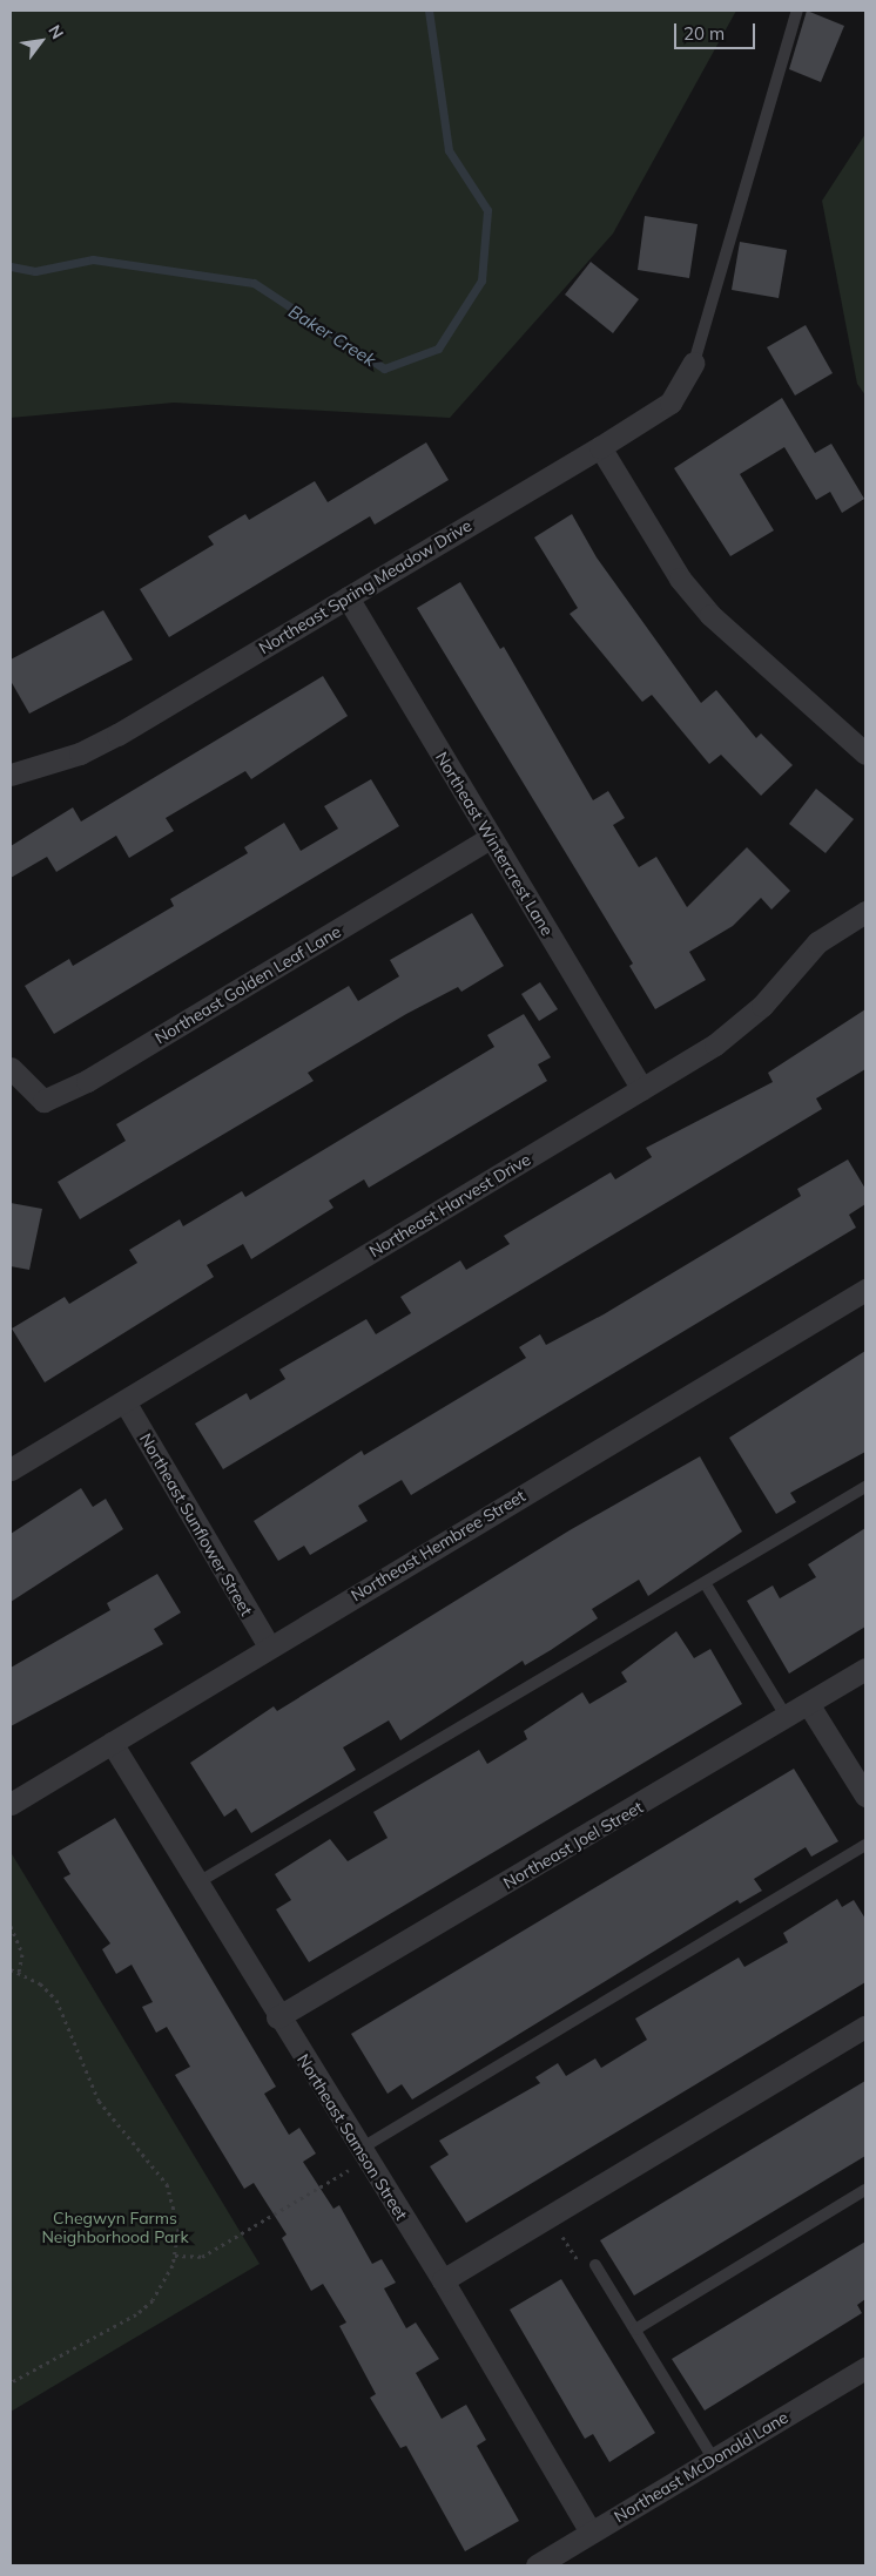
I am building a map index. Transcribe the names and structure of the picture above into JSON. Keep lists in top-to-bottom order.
{
  "streets": {
    "street": [
      "Northeast Spring Meadow Drive",
      "Northeast Wintercrest Lane",
      "Northeast Golden Leaf Lane",
      "Northeast Harvest Drive",
      "Northeast Sunflower Street",
      "Northeast Hembree Street",
      "Northeast Joel Street",
      "Northeast Samson Street",
      "Northeast McDonald Lane"
    ]
  },
  "crossings": [
    ["Northeast Spring Meadow Drive", "Northeast Wintercrest Lane"],
    ["Northeast Wintercrest Lane", "Northeast Golden Leaf Lane"],
    ["Northeast Wintercrest Lane", "Northeast Harvest Drive"],
    ["Northeast Harvest Drive", "Northeast Sunflower Street"],
    ["Northeast Sunflower Street", "Northeast Hembree Street"],
    ["Northeast Hembree Street", "Northeast Samson Street"],
    ["Northeast Joel Street", "Northeast Samson Street"],
    ["Northeast Samson Street", "Northeast McDonald Lane"]
  ],
  "water": ["Baker Creek"],
  "parks": ["Chegwyn Farms Neighborhood Park"],
  "scale_bar": "20 m",
  "north": "top right"
}
